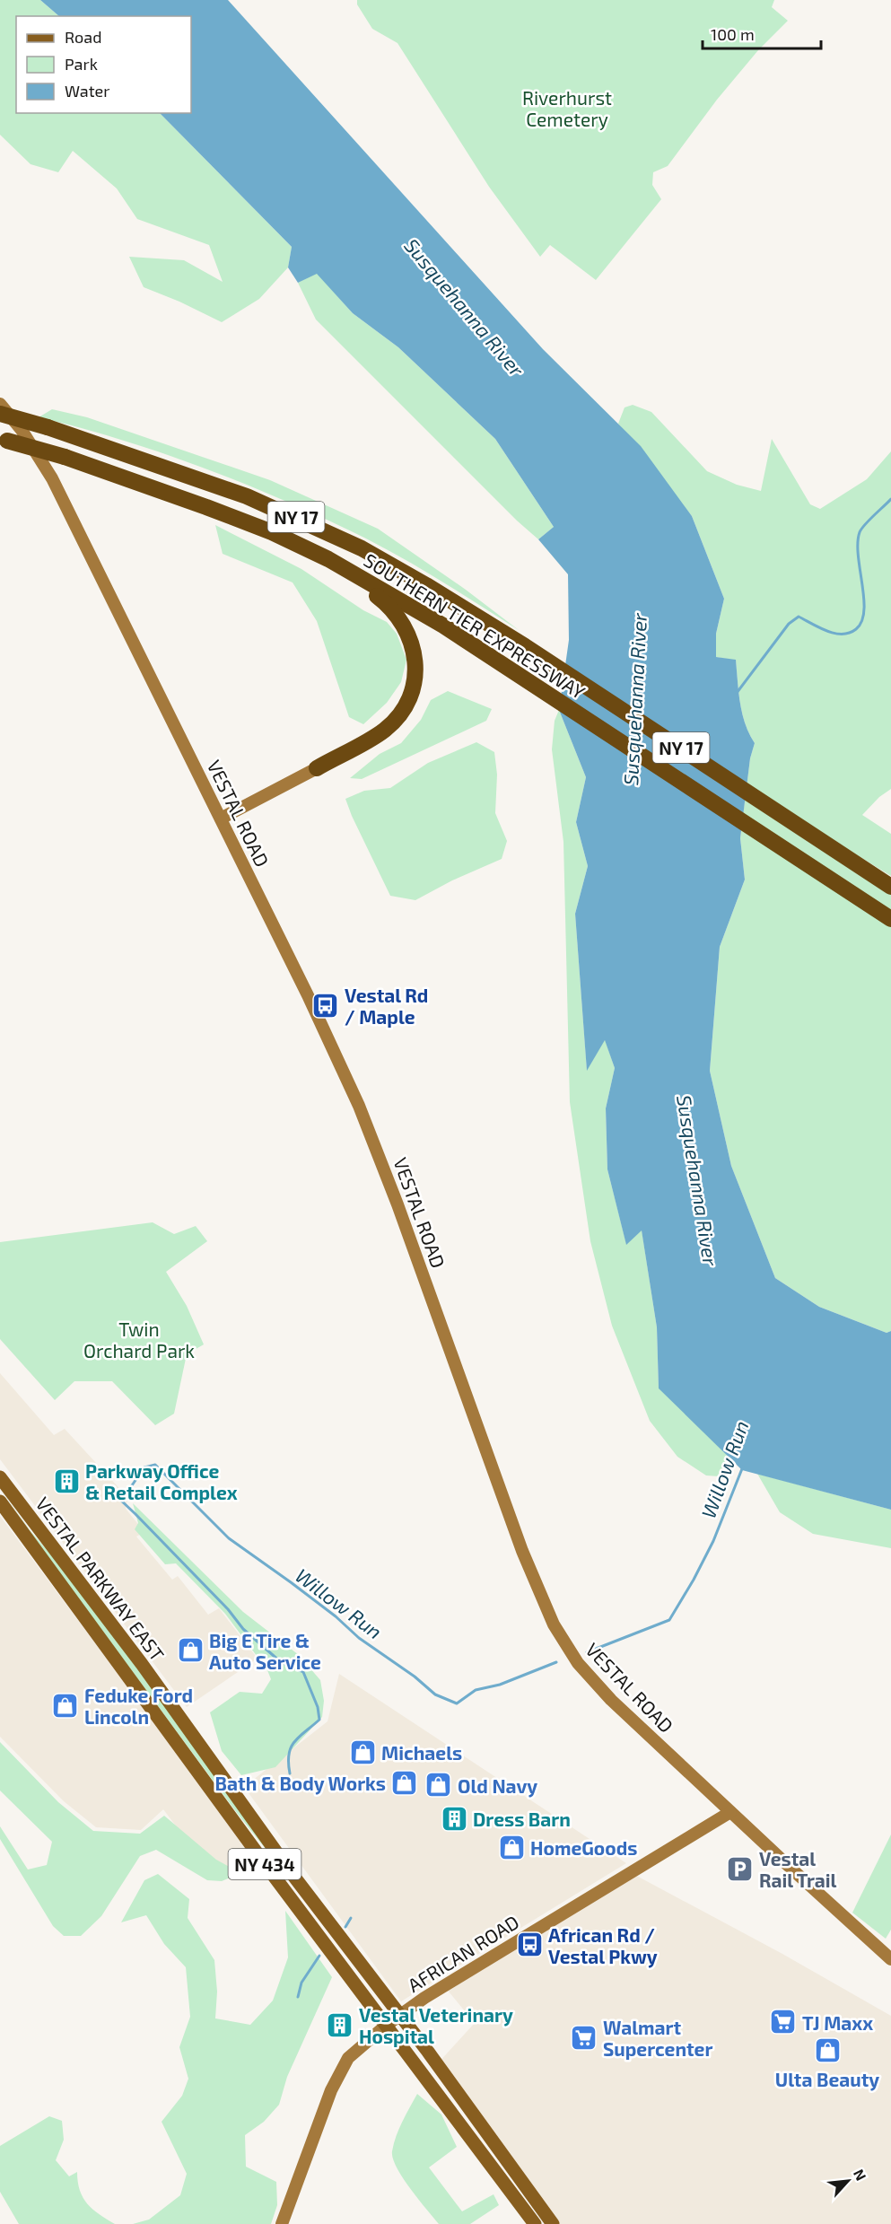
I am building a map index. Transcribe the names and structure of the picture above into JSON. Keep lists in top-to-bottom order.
{
  "streets": {
    "highway": ["NY 17", "SOUTHERN TIER EXPRESSWAY"],
    "main road": ["VESTAL PARKWAY EAST", "NY 434"],
    "street": ["VESTAL ROAD", "AFRICAN ROAD"]
  },
  "crossings": [
    ["VESTAL ROAD", "AFRICAN ROAD"],
    ["VESTAL PARKWAY EAST", "AFRICAN ROAD"]
  ],
  "water": ["Susquehanna River", "Willow Run"],
  "parks": ["Riverhurst Cemetery", "Twin Orchard Park"],
  "places": {
    "bus stop": ["Vestal Rd / Maple", "African Rd / Vestal Pkwy"],
    "building": ["Parkway Office & Retail Complex", "Dress Barn", "Vestal Veterinary Hospital"],
    "shop": [
      "Big E Tire & Auto Service",
      "Feduke Ford Lincoln",
      "Michaels",
      "Bath & Body Works",
      "Old Navy",
      "HomeGoods",
      "Ulta Beauty"
    ],
    "parking": ["Vestal Rail Trail"],
    "supermarket": ["TJ Maxx", "Walmart Supercenter"]
  },
  "legend": ["Road", "Park", "Water"],
  "scale_bar": "100 m",
  "north": "top right"
}
